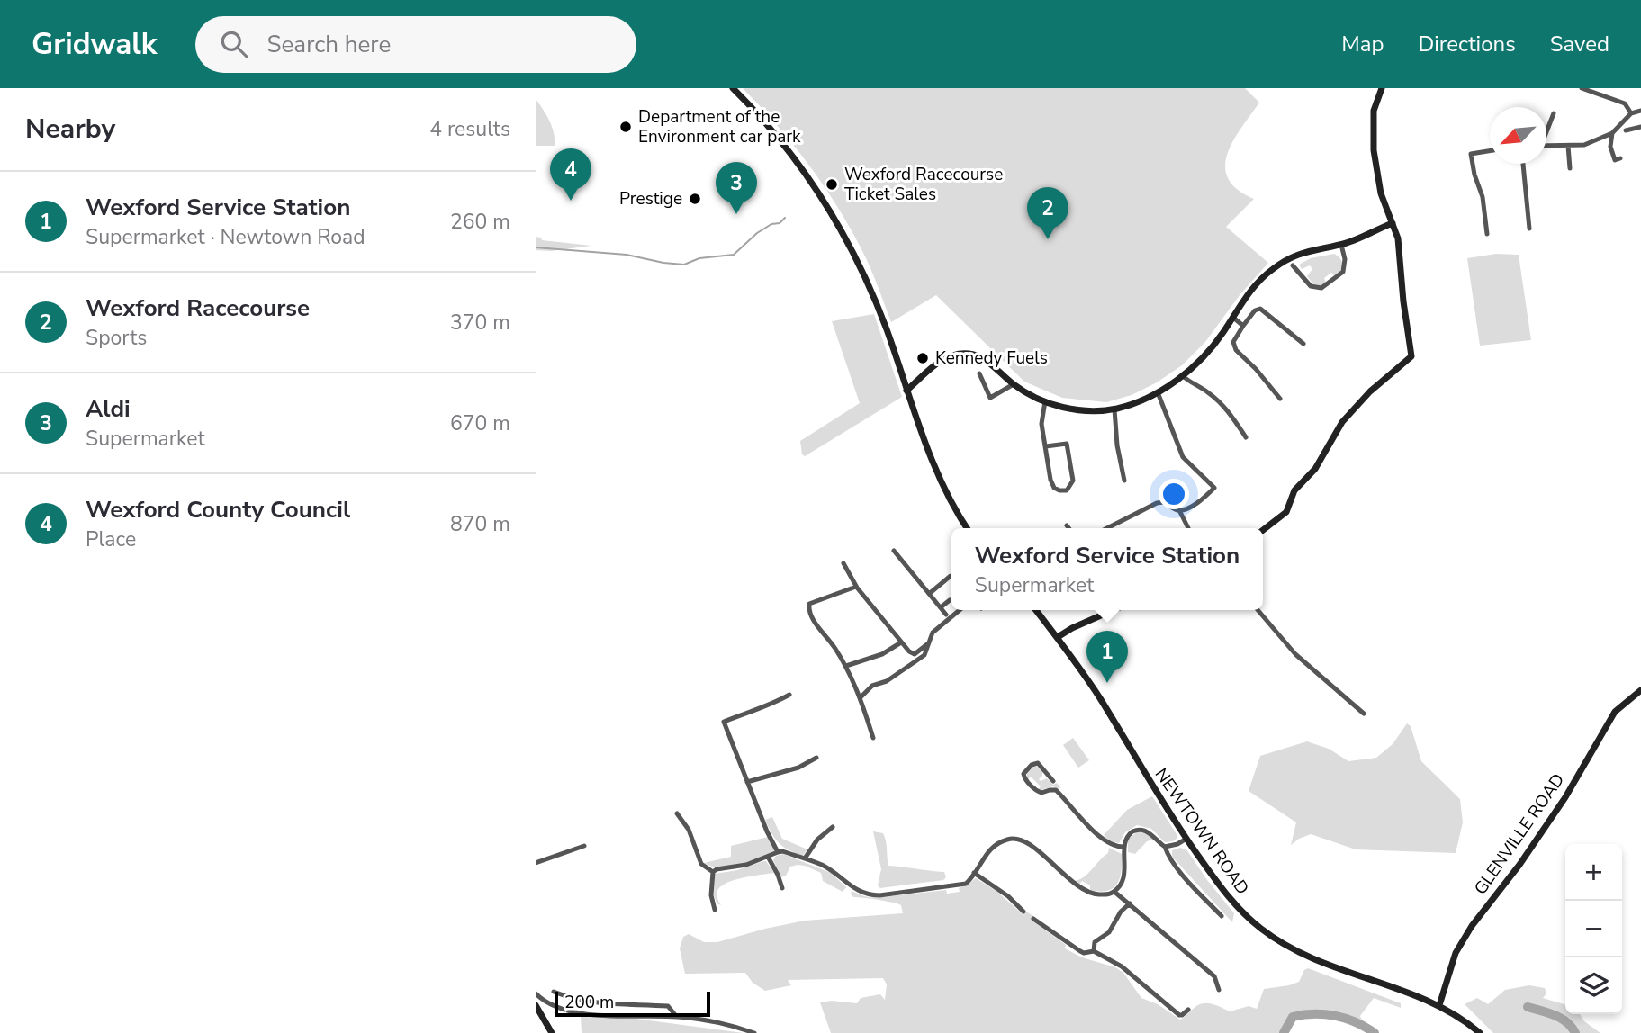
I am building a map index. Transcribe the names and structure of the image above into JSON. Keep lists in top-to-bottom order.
{
  "streets": {
    "street": ["NEWTOWN ROAD", "GLENVILLE ROAD"]
  },
  "crossings": [
    ["NEWTOWN ROAD", "GLENVILLE ROAD"]
  ],
  "places": [
    "Department of the Environment car park",
    "Wexford Racecourse Ticket Sales",
    "Prestige",
    "Kennedy Fuels"
  ],
  "scale_bar": "200 m",
  "north": "bottom left",
  "page": {
    "header": "Gridwalk",
    "search": "Search here",
    "nav": ["Map", "Directions", "Saved"],
    "heading": ["Nearby", "4 results"],
    "pins": [
      "4",
      "3",
      "2",
      "1"
    ],
    "list": [
      {
        "mark": "1",
        "name": "Wexford Service Station",
        "note": "Supermarket · Newtown Road",
        "value": "260 m"
      },
      {
        "mark": "2",
        "name": "Wexford Racecourse",
        "note": "Sports",
        "value": "370 m"
      },
      {
        "mark": "3",
        "name": "Aldi",
        "note": "Supermarket",
        "value": "670 m"
      },
      {
        "mark": "4",
        "name": "Wexford County Council",
        "note": "Place",
        "value": "870 m"
      }
    ],
    "popup": ["Wexford Service Station", "Supermarket"],
    "map_buttons": ["+", "−"],
    "scale": "200 m"
  }
}
